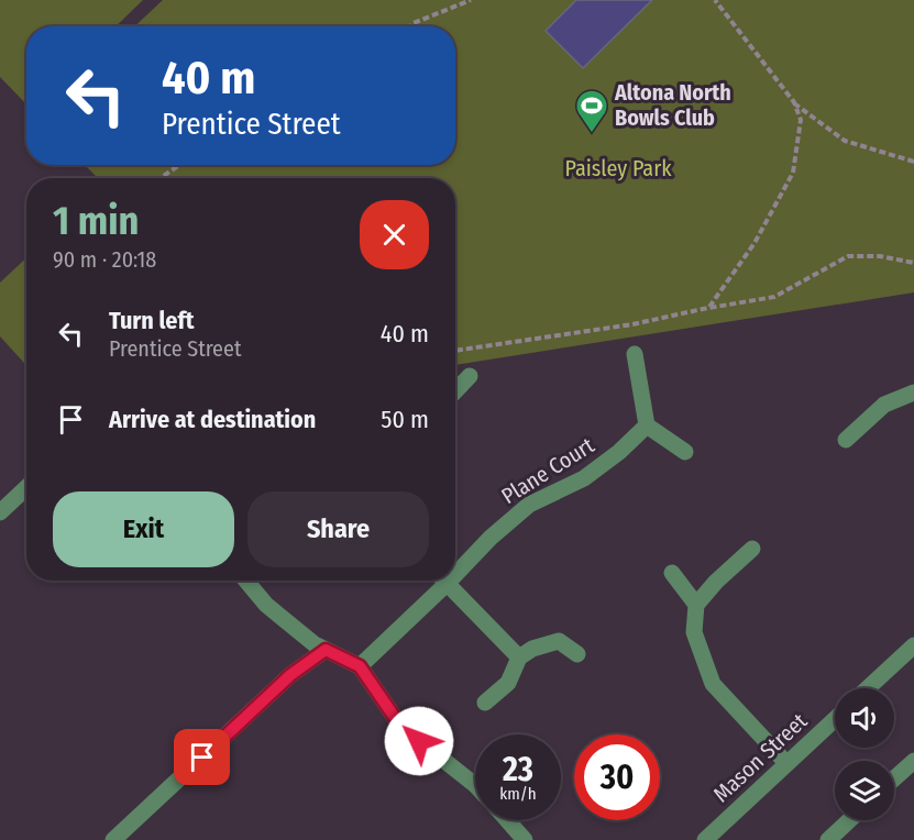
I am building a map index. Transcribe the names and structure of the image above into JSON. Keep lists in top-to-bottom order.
{
  "streets": {
    "street": ["Plane Court", "Mason Street"]
  },
  "parks": ["Paisley Park"],
  "places": {
    "sports": ["Altona North Bowls Club"]
  },
  "page": {
    "turn": ["40 m", "Prentice Street"],
    "heading": ["1 min", "90 m · 20:18"],
    "list": [
      {
        "name": "Turn left",
        "note": "Prentice Street",
        "value": "40 m"
      },
      {
        "name": "Arrive at destination",
        "value": "50 m"
      }
    ],
    "buttons": ["Exit", "Share"],
    "speed": "23 km/h",
    "limit": "30"
  }
}
